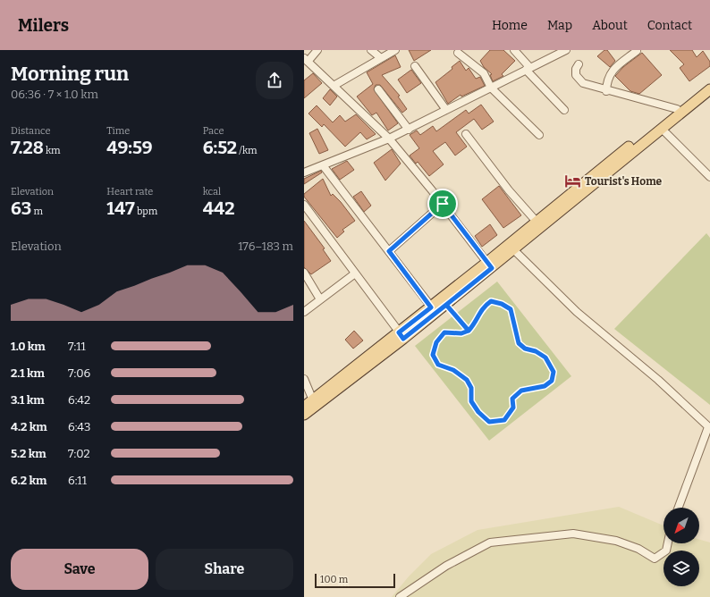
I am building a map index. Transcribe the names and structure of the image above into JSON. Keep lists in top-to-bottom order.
{
  "places": {
    "hotel": ["Tourist's Home"]
  },
  "scale_bar": "100 m",
  "north": "bottom left",
  "page": {
    "header": "Milers",
    "nav": [
      "Home",
      "Map",
      "About",
      "Contact"
    ],
    "heading": ["Morning run", "06:36 · 7 × 1.0 km"],
    "stats": [
      ["Distance", "7.28 km"],
      ["Time", "49:59"],
      ["Pace", "6:52 /km"],
      ["Elevation", "63 m"],
      ["Heart rate", "147 bpm"],
      ["kcal", "442"]
    ],
    "chart": ["Elevation", "176–183 m"],
    "list": [
      {
        "name": "1.0 km",
        "note": "7:11"
      },
      {
        "name": "2.1 km",
        "note": "7:06"
      },
      {
        "name": "3.1 km",
        "note": "6:42"
      },
      {
        "name": "4.2 km",
        "note": "6:43"
      },
      {
        "name": "5.2 km",
        "note": "7:02"
      },
      {
        "name": "6.2 km",
        "note": "6:11"
      }
    ],
    "buttons": ["Save", "Share"],
    "scale": "100 m"
  }
}
